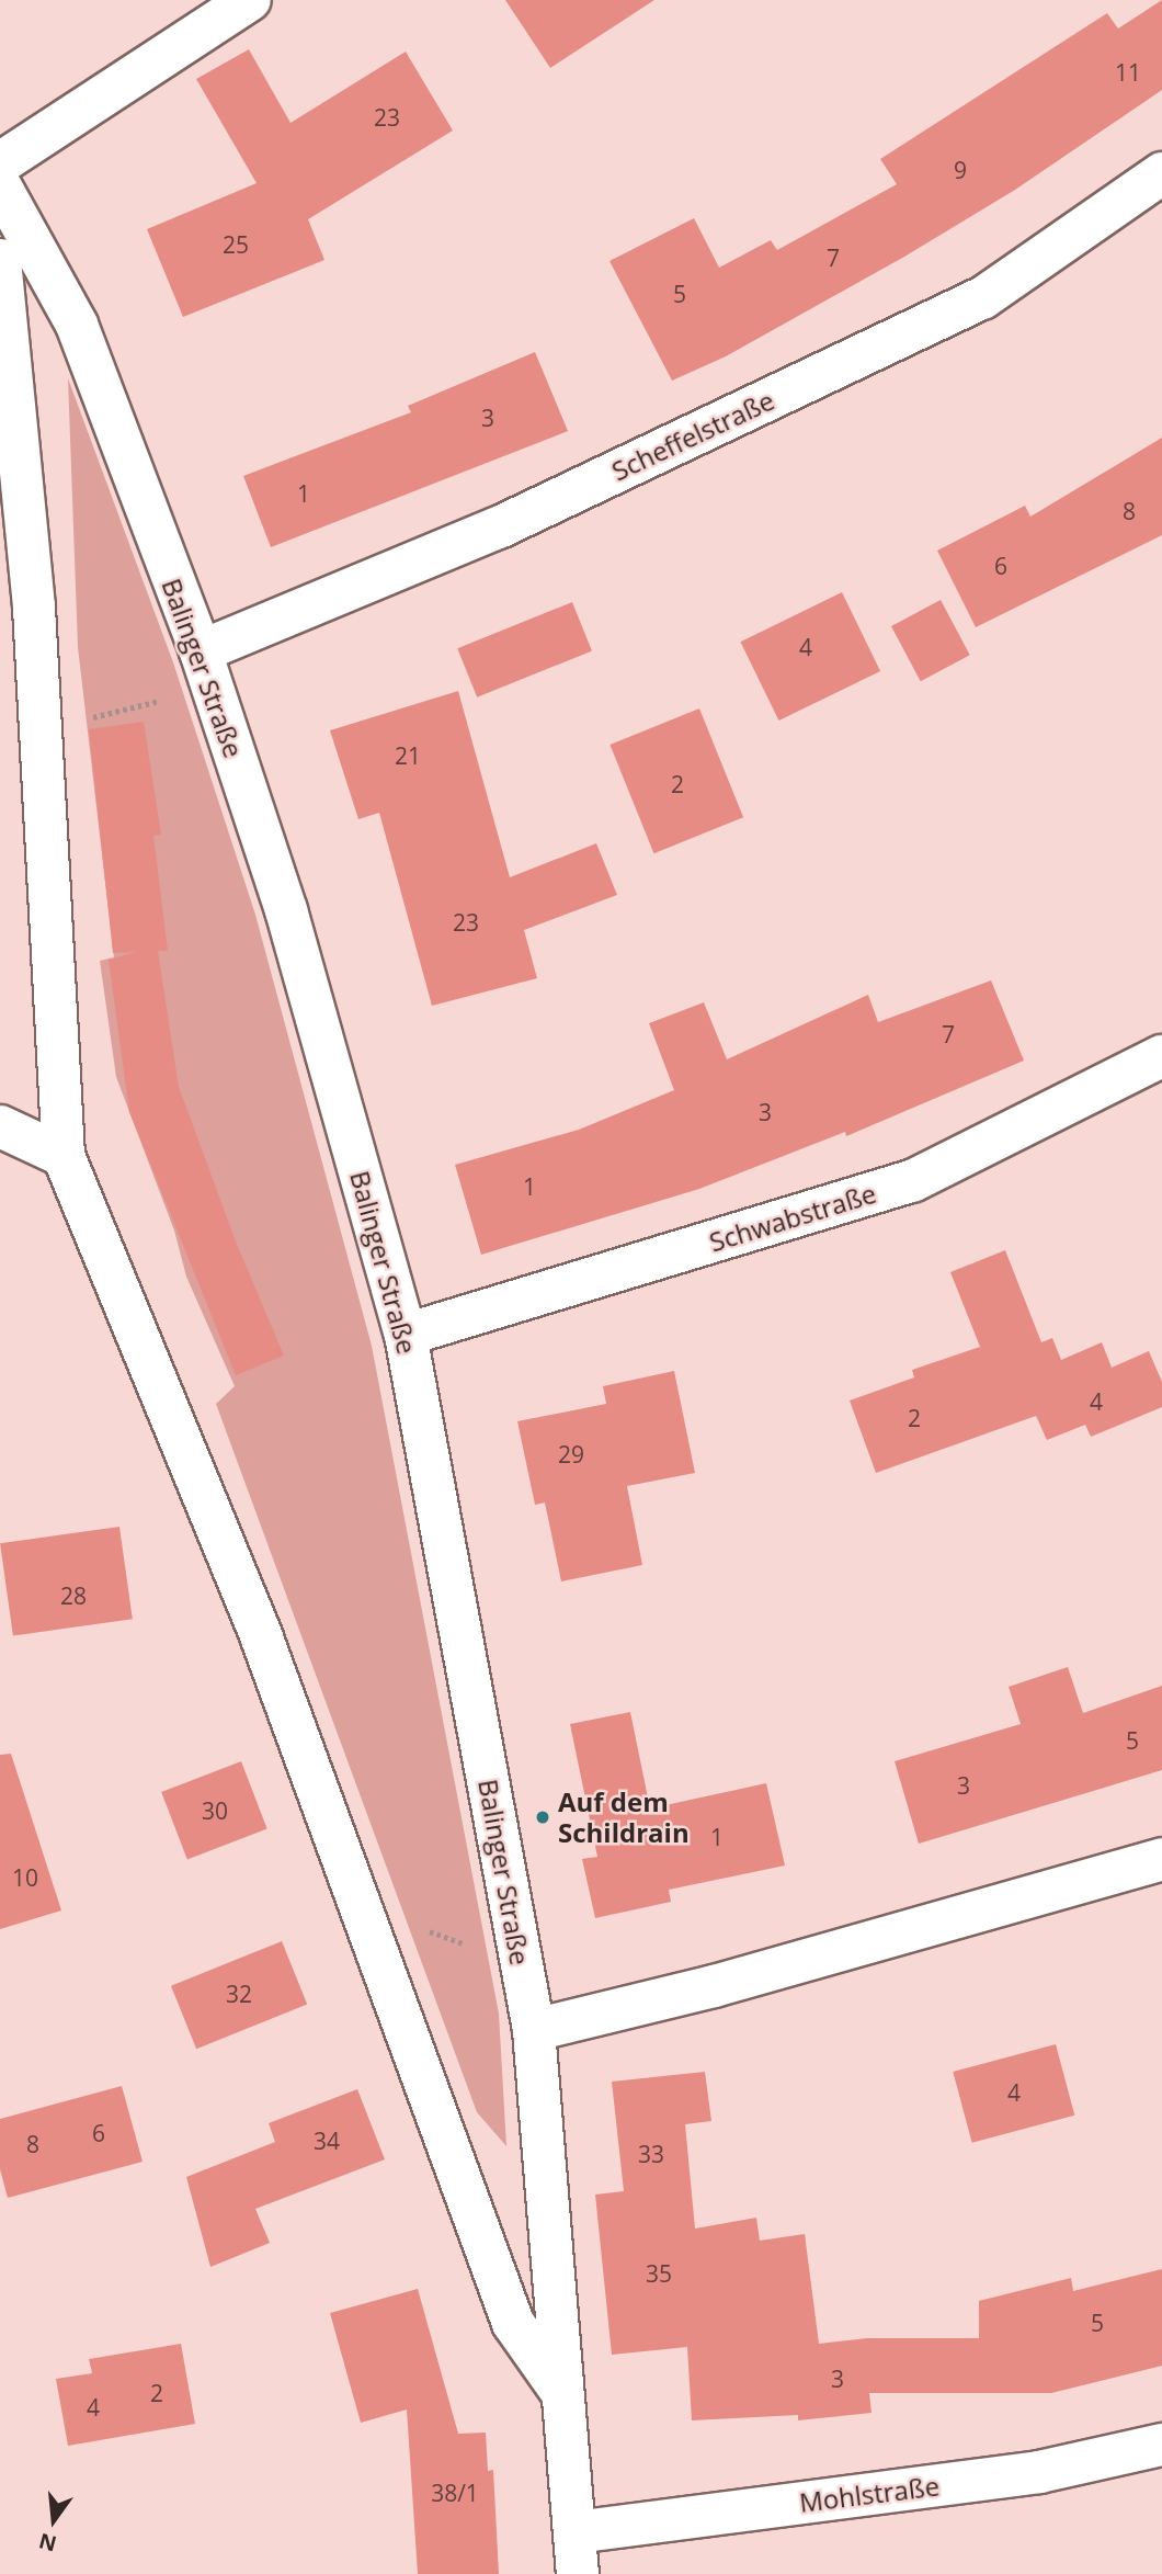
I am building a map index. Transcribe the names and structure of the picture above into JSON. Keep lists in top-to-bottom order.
{
  "streets": {
    "street": [
      "Scheffelstraße",
      "Balinger Straße",
      "Schwabstraße",
      "Mohlstraße"
    ]
  },
  "crossings": [
    ["Scheffelstraße", "Balinger Straße"],
    ["Balinger Straße", "Schwabstraße"],
    ["Balinger Straße", "Mohlstraße"]
  ],
  "places": ["Auf dem Schildrain"],
  "house_numbers": [
    "11",
    "23",
    "9",
    "25",
    "7",
    "5",
    "3",
    "1",
    "8",
    "6",
    "4",
    "21",
    "2",
    "23",
    "7",
    "3",
    "1",
    "4",
    "2",
    "29",
    "28",
    "5",
    "3",
    "30",
    "1",
    "10",
    "32",
    "4",
    "6",
    "34",
    "8",
    "33",
    "35",
    "5",
    "3",
    "2",
    "4",
    "38/1"
  ],
  "north": "bottom"
}
